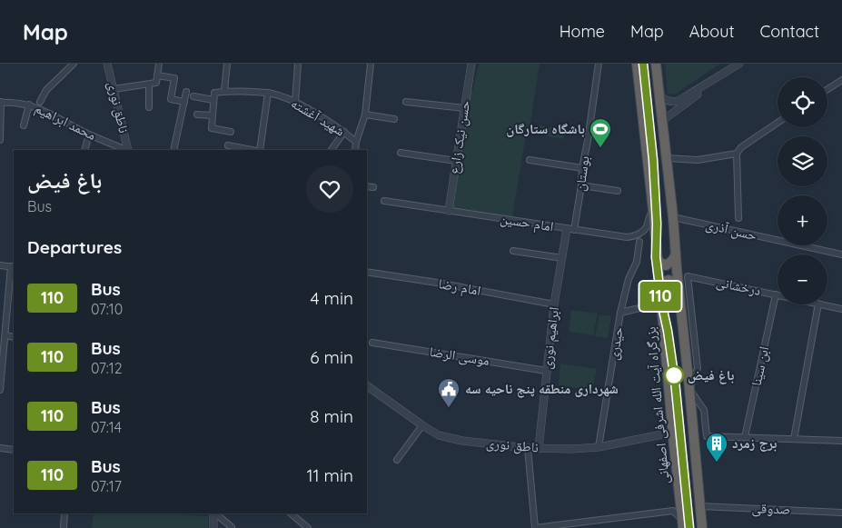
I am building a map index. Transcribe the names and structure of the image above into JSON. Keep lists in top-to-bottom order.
{
  "streets": {
    "highway": ["بزرگراه آیت الله اشرفی اصفهانی"],
    "street": [
      "ناطق نوری",
      "شهید آغشته",
      "محمد ابراهیم",
      "حسن نیک زارع",
      "بوستان",
      "امام حسین",
      "حسن آذری",
      "درخشانی",
      "امام رضا",
      "ابراهیم نوری",
      "حیدری",
      "موسی الرضا",
      "ابن سینا",
      "صدوقی"
    ]
  },
  "crossings": [
    ["ناطق نوری", "ابراهیم نوری"],
    ["ناطق نوری", "حیدری"],
    ["ناطق نوری", "بزرگراه آیت الله اشرفی اصفهانی"],
    ["حسن نیک زارع", "امام حسین"],
    ["بوستان", "امام حسین"],
    ["بوستان", "ابراهیم نوری"],
    ["امام حسین", "ابراهیم نوری"],
    ["امام حسین", "بزرگراه آیت الله اشرفی اصفهانی"],
    ["درخشانی", "ابن سینا"],
    ["امام رضا", "ابراهیم نوری"],
    ["ابراهیم نوری", "موسی الرضا"]
  ],
  "places": {
    "sports": ["باشگاه ستارگان"],
    "other": ["باغ فیض"],
    "public building": ["شهرداری منطقه پنج ناحیه سه"],
    "building": ["برج زمرد"]
  },
  "lines": ["bus line 110"],
  "page": {
    "header": "Map",
    "nav": [
      "Home",
      "Map",
      "About",
      "Contact"
    ],
    "on_map": "110",
    "map_buttons": ["+", "−"],
    "heading": [
      ["باغ فیض", "Bus"],
      "Departures"
    ],
    "list": [
      {
        "mark": "110",
        "name": "Bus",
        "note": "07:10",
        "value": "4 min"
      },
      {
        "mark": "110",
        "name": "Bus",
        "note": "07:12",
        "value": "6 min"
      },
      {
        "mark": "110",
        "name": "Bus",
        "note": "07:14",
        "value": "8 min"
      },
      {
        "mark": "110",
        "name": "Bus",
        "note": "07:17",
        "value": "11 min"
      }
    ]
  }
}
